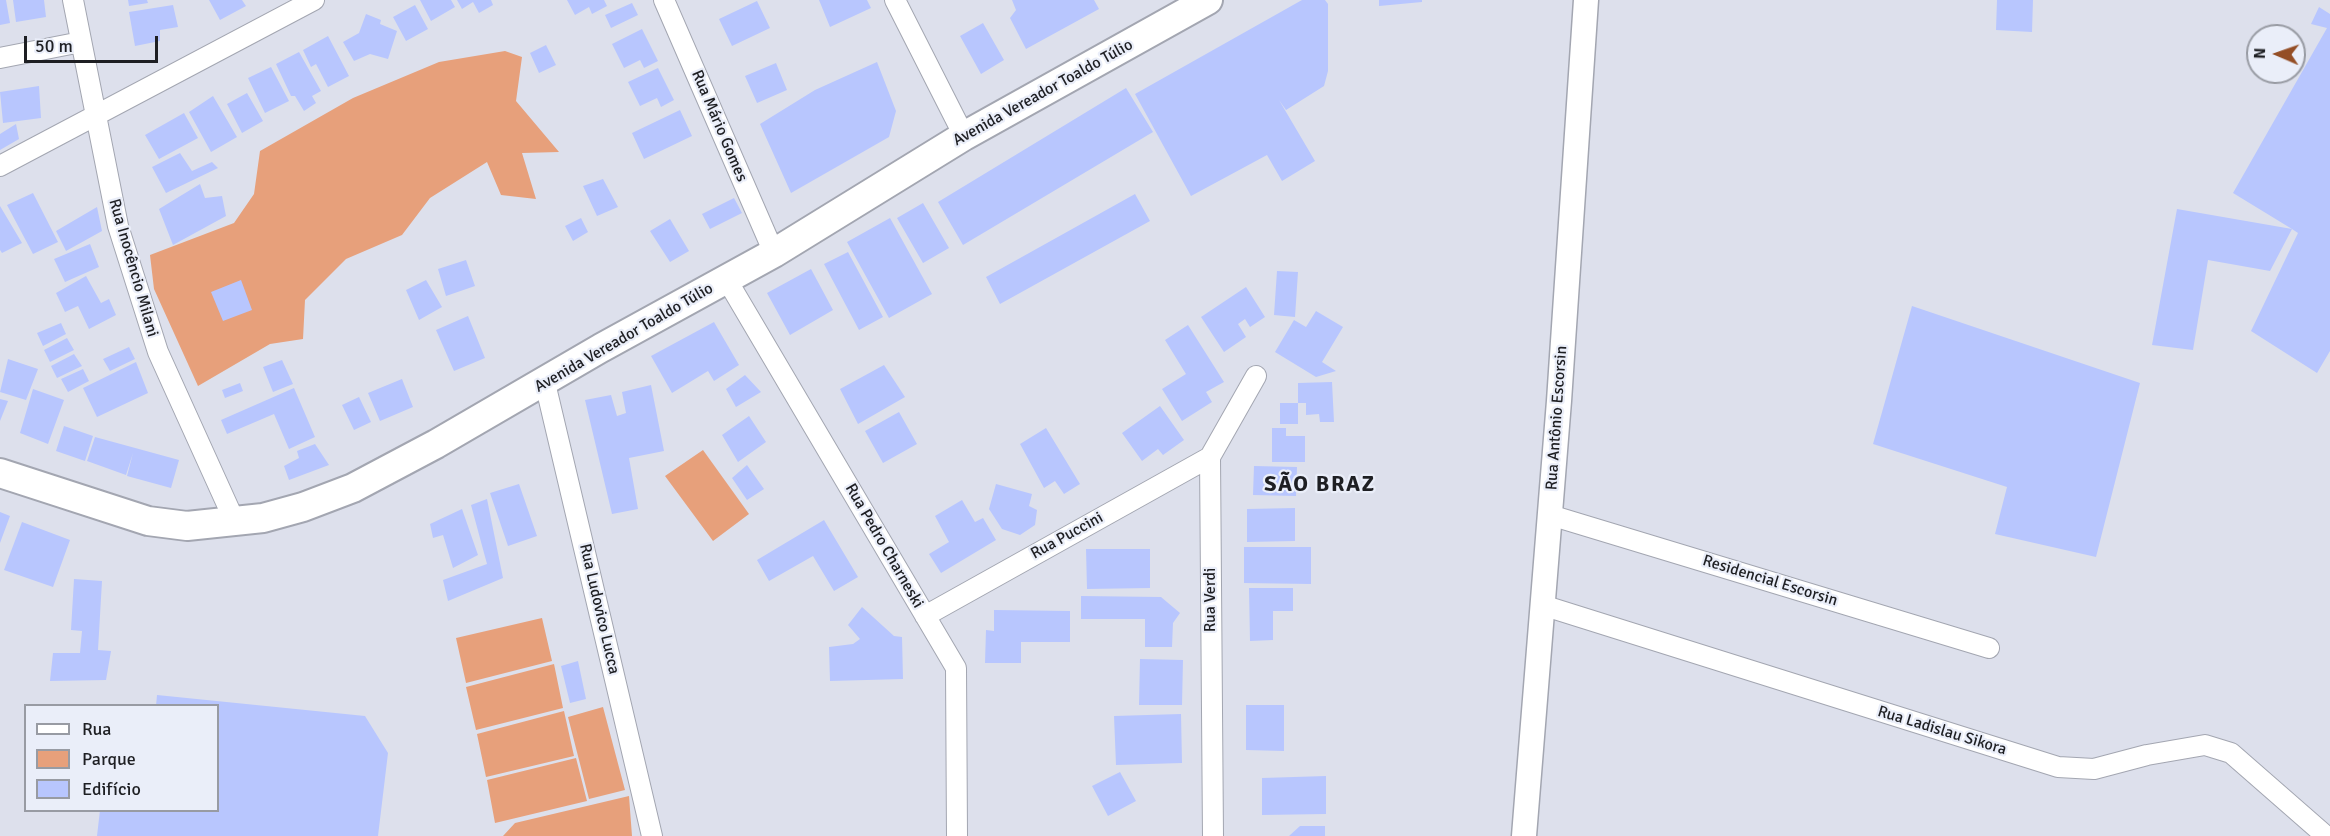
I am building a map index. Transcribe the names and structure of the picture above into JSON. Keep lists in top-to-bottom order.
{
  "streets": {
    "main road": ["Avenida Vereador Toaldo Túlio"],
    "street": [
      "Rua Mário Gomes",
      "Rua Inocêncio Milani",
      "Rua Antônio Escorsin",
      "Rua Puccini",
      "Rua Pedro Charneski",
      "Residencial Escorsin",
      "Rua Verdi",
      "Rua Ludovico Lucca",
      "Rua Ladislau Sikora"
    ]
  },
  "crossings": [
    ["Avenida Vereador Toaldo Túlio", "Rua Mário Gomes"],
    ["Avenida Vereador Toaldo Túlio", "Rua Inocêncio Milani"],
    ["Avenida Vereador Toaldo Túlio", "Rua Pedro Charneski"],
    ["Avenida Vereador Toaldo Túlio", "Rua Ludovico Lucca"],
    ["Rua Antônio Escorsin", "Residencial Escorsin"],
    ["Rua Antônio Escorsin", "Rua Ladislau Sikora"],
    ["Rua Puccini", "Rua Pedro Charneski"],
    ["Rua Puccini", "Rua Verdi"]
  ],
  "districts": ["SÃO BRAZ"],
  "legend": ["Rua", "Parque", "Edifício"],
  "scale_bar": "50 m",
  "north": "left"
}
